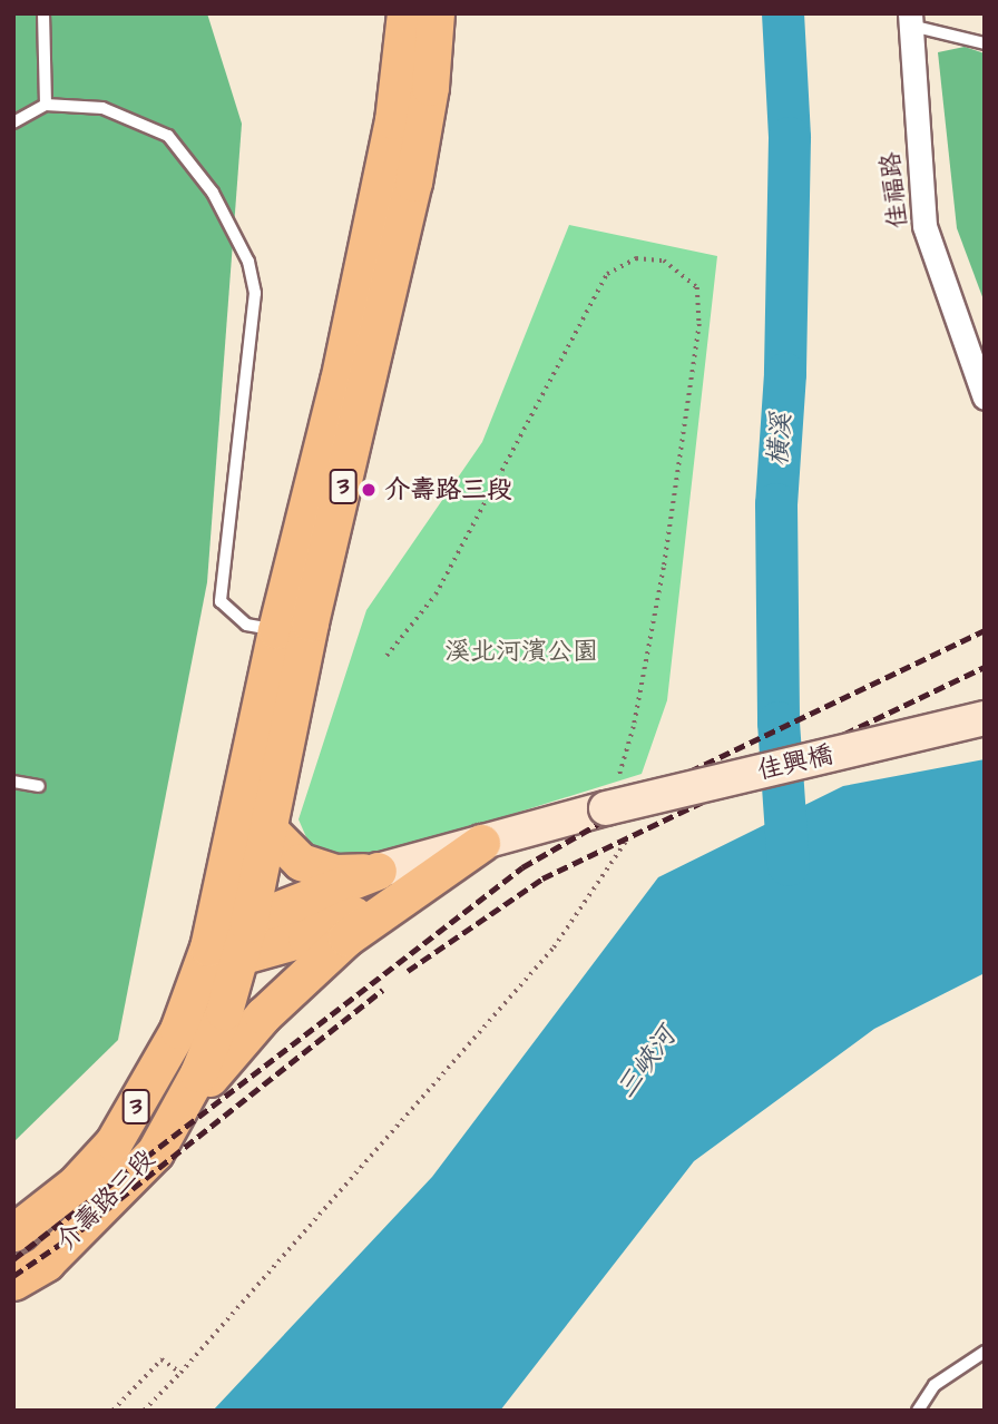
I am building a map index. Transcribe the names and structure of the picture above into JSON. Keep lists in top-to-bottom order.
{
  "streets": {
    "main road": ["3", "介壽路三段"],
    "street": ["佳福路", "佳興橋"]
  },
  "water": ["橫溪", "三峽河"],
  "parks": ["溪北河濱公園"],
  "places": ["介壽路三段"]
}
